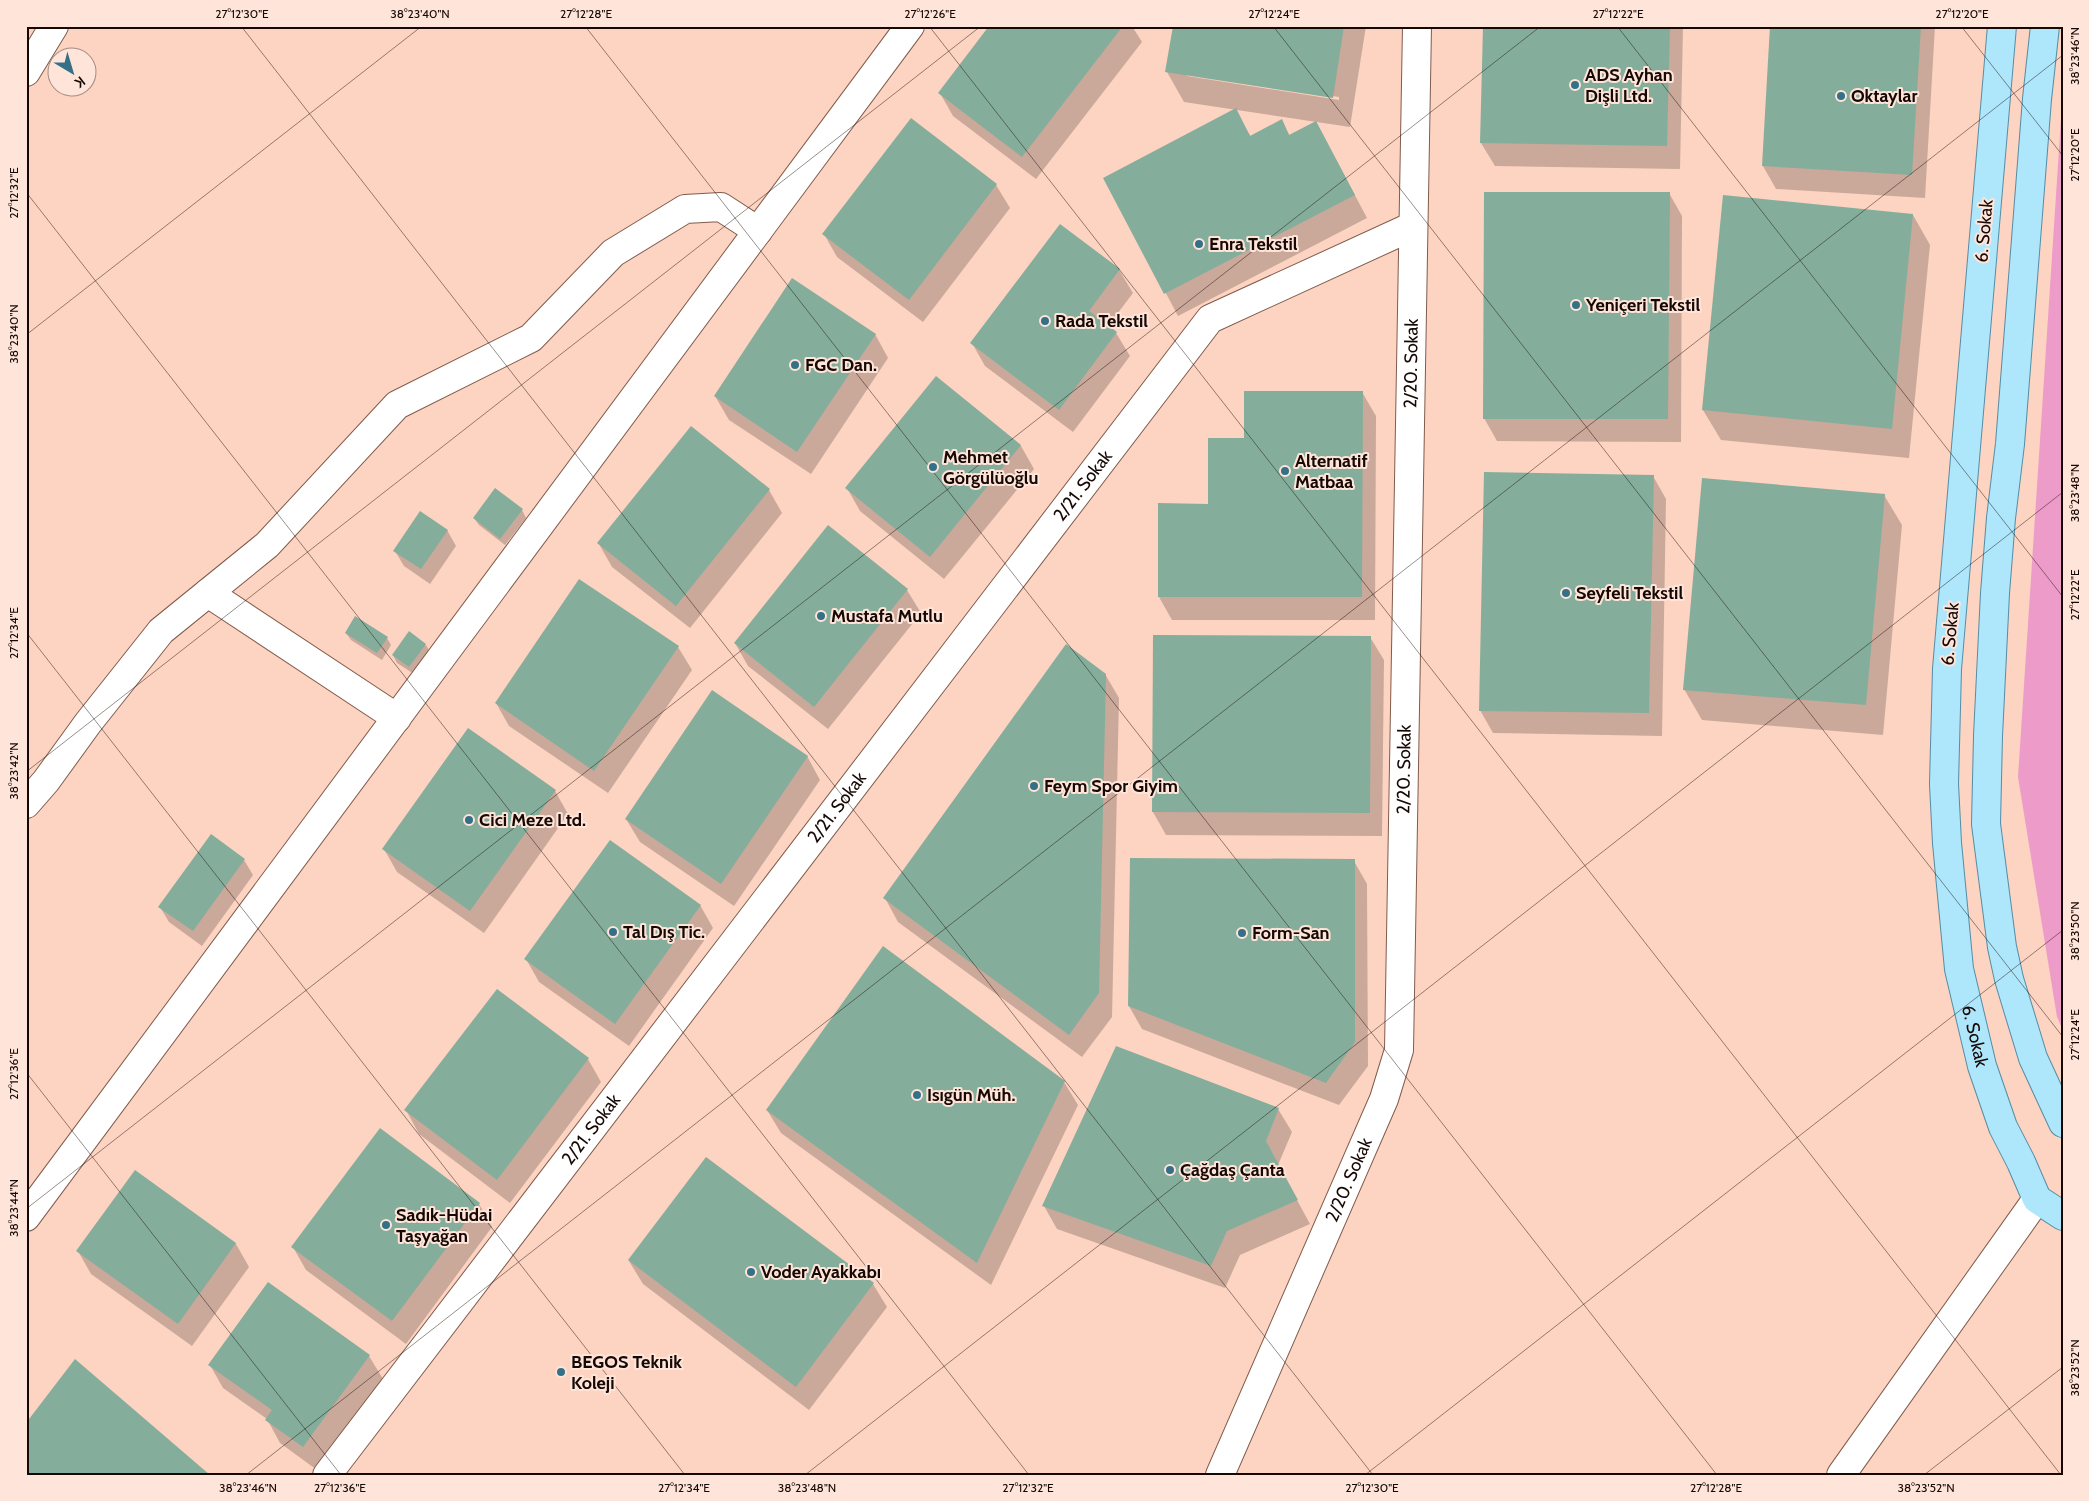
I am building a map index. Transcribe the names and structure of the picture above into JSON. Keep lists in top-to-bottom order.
{
  "streets": {
    "main road": ["6. Sokak"],
    "street": ["2/20. Sokak", "2/21. Sokak"]
  },
  "crossings": [
    ["2/20. Sokak", "2/21. Sokak"]
  ],
  "places": [
    "ADS Ayhan Dişli Ltd.",
    "Oktaylar",
    "Enra Tekstil",
    "Yeniçeri Tekstil",
    "Rada Tekstil",
    "FGC Dan.",
    "Mehmet Görgülüoğlu",
    "Alternatif Matbaa",
    "Seyfeli Tekstil",
    "Mustafa Mutlu",
    "Feym Spor Giyim",
    "Cici Meze Ltd.",
    "Tal Dış Tic.",
    "Form-San",
    "Isıgün Müh.",
    "Çağdaş Çanta",
    "Sadık-Hüdai Taşyağan",
    "Voder Ayakkabı",
    "BEGOS Teknik Koleji"
  ],
  "north": "bottom right",
  "coordinates": [
    "27°12'30\"E",
    "38°23'40\"N",
    "27°12'28\"E",
    "27°12'26\"E",
    "27°12'24\"E",
    "27°12'22\"E",
    "27°12'20\"E",
    "38°23'46\"N",
    "27°12'32\"E",
    "38°23'48\"N",
    "27°12'34\"E",
    "38°23'42\"N",
    "38°23'50\"N",
    "27°12'36\"E",
    "38°23'44\"N",
    "38°23'52\"N"
  ]
}
